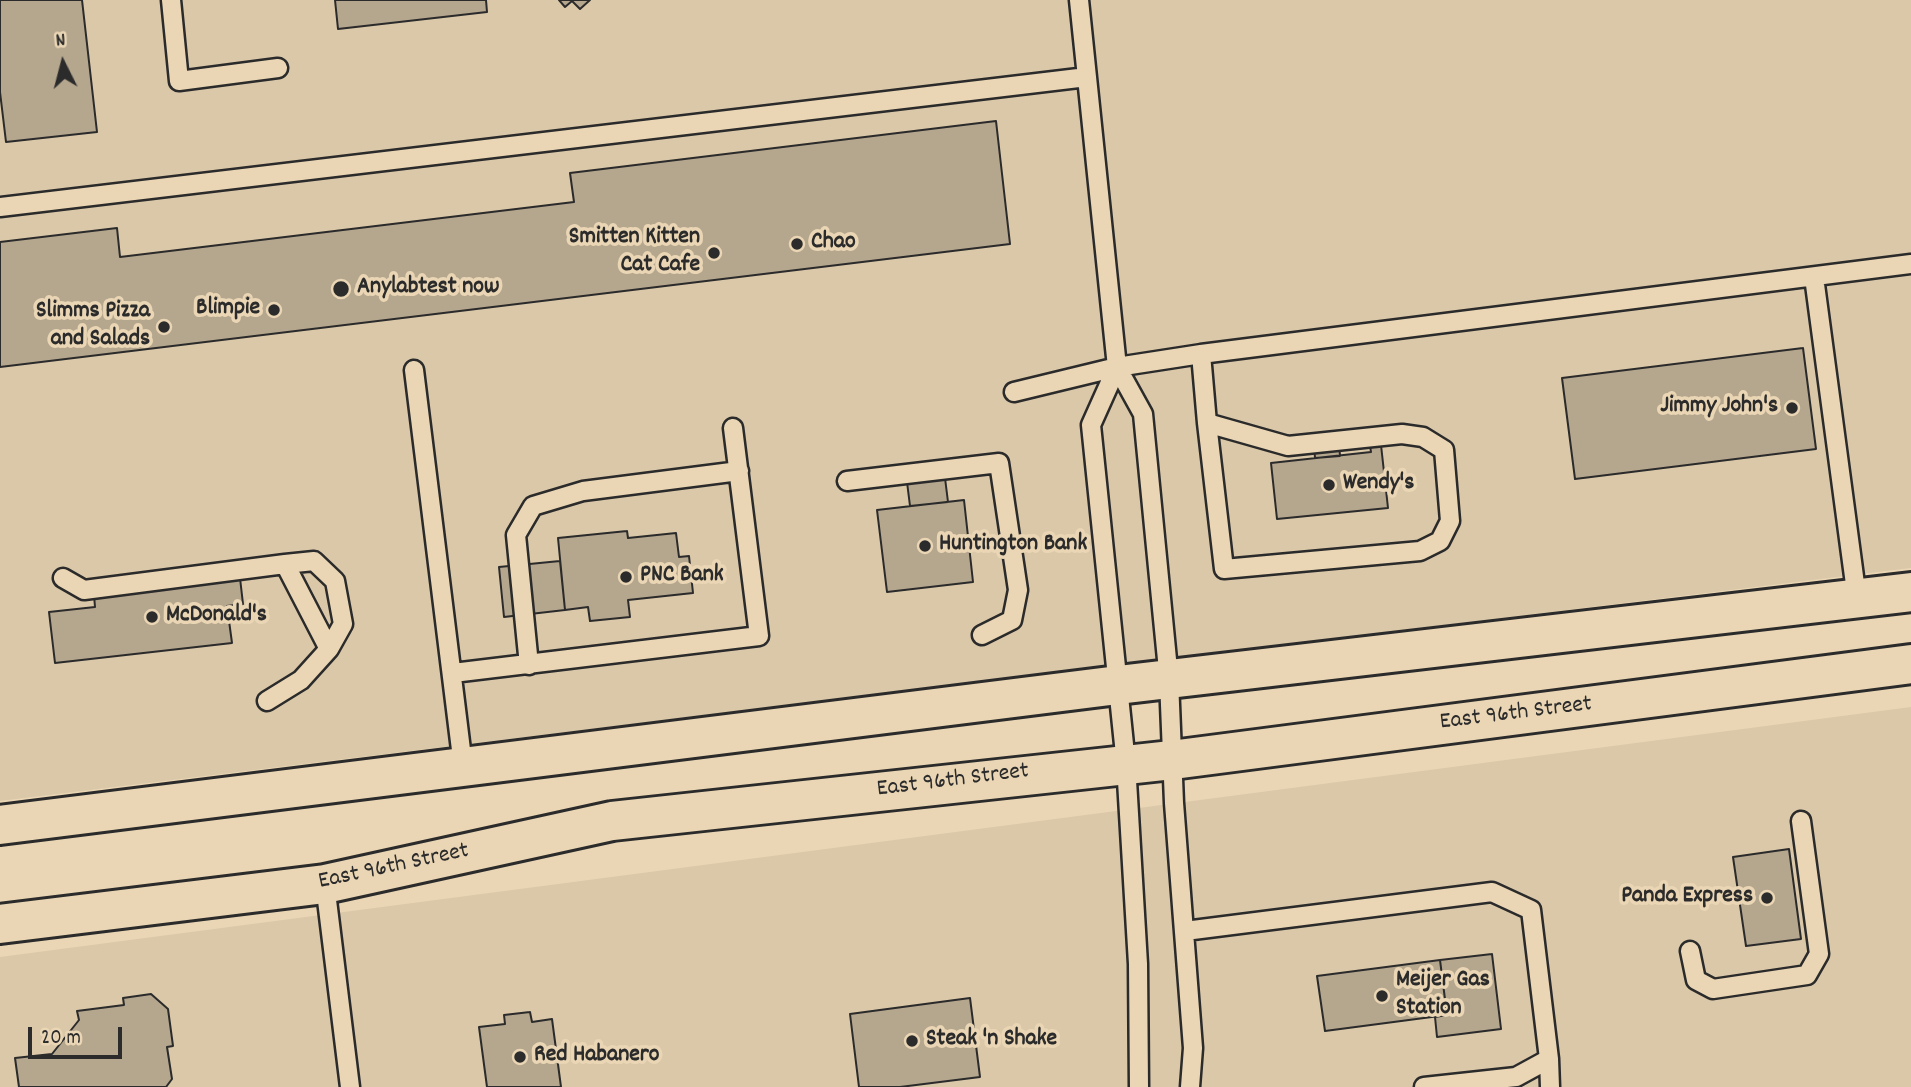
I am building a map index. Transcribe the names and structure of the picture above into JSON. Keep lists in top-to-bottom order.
{
  "streets": {
    "main road": ["East 96th Street"]
  },
  "places": [
    "Chao",
    "Smitten Kitten Cat Cafe",
    "Anylabtest now",
    "Blimpie",
    "Slimms Pizza and Salads",
    "Jimmy John's",
    "Wendy's",
    "Huntington Bank",
    "PNC Bank",
    "McDonald's",
    "Panda Express",
    "Meijer Gas Station",
    "Steak 'n Shake",
    "Red Habanero"
  ],
  "scale_bar": "20 m",
  "north": "top"
}
